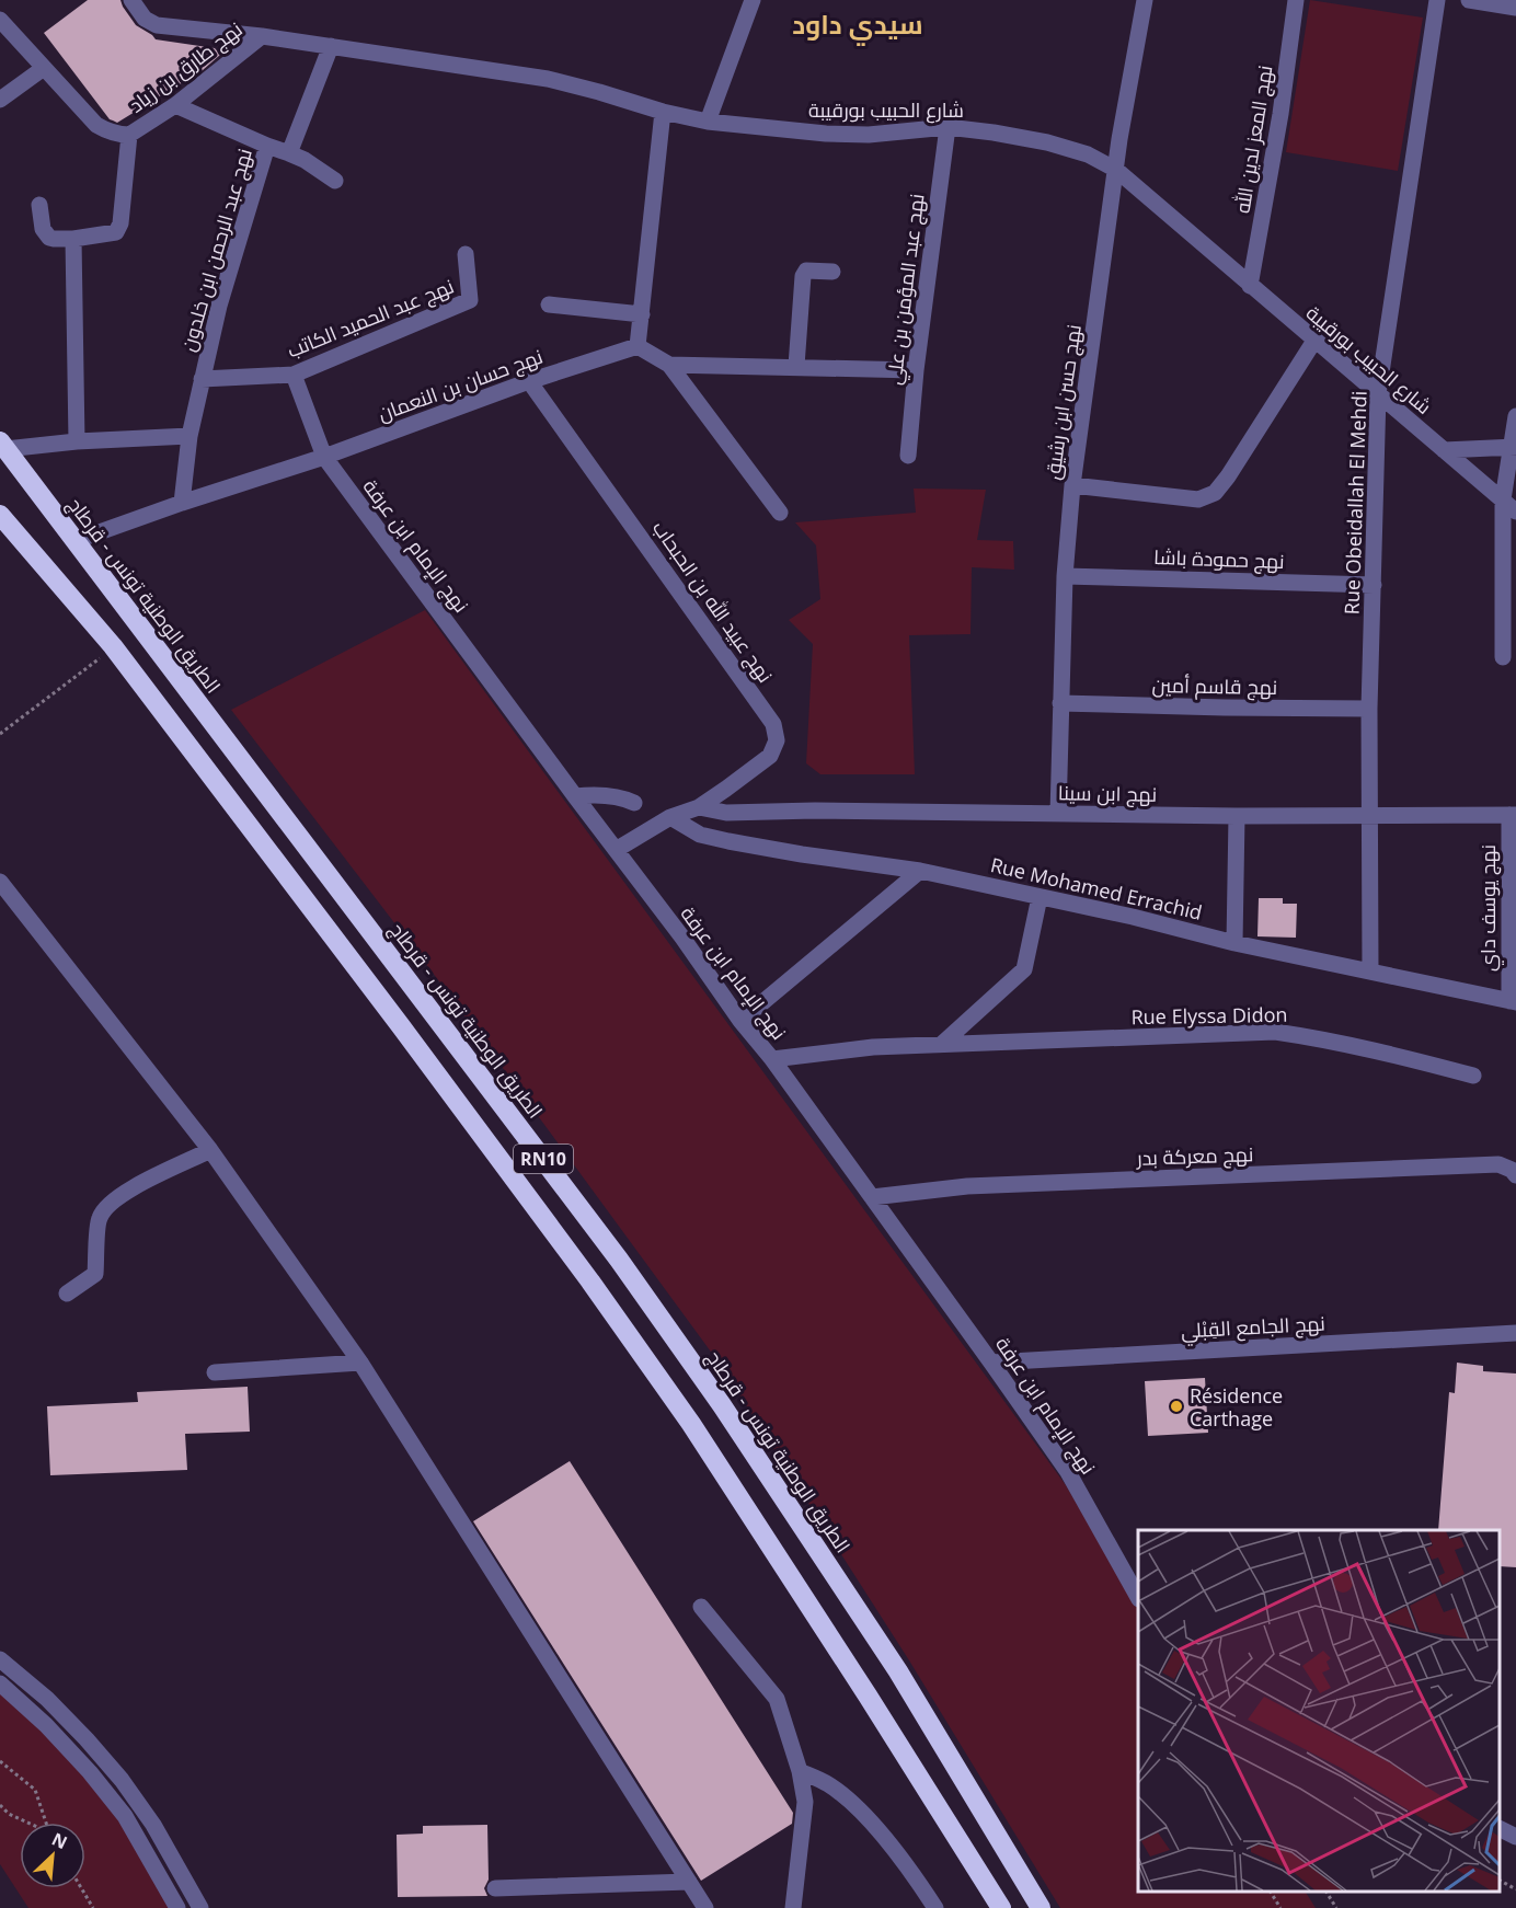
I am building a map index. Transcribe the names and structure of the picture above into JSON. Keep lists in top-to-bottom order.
{
  "streets": {
    "highway": ["الطريق الوطنية تونس - قرطاج", "RN10"],
    "street": [
      "نهج طارق بن زياد",
      "شارع الحبيب بورقيبة",
      "نهج المعز لدين الله",
      "نهج عبد الرحمن ابن خلدون",
      "نهج عبد المؤمن بن علي",
      "نهج عبد الحميد الكاتب",
      "نهج حسان بن النعمان",
      "نهج حسن ابن رشيق",
      "Rue Obeidallah El Mehdi",
      "نهج الإمام ابن عرفة",
      "نهج حمودة باشا",
      "نهج عبيد الله بن الحبحاب",
      "نهج قاسم أمين",
      "نهج ابن سينا",
      "Rue Mohamed Errachid",
      "نهج يوسف داي",
      "Rue Elyssa Didon",
      "نهج معركة بدر",
      "نهج الجامع القِبْلي"
    ]
  },
  "crossings": [
    ["نهج طارق بن زياد", "شارع الحبيب بورقيبة"],
    ["شارع الحبيب بورقيبة", "نهج المعز لدين الله"],
    ["شارع الحبيب بورقيبة", "نهج عبد المؤمن بن علي"],
    ["شارع الحبيب بورقيبة", "نهج حسن ابن رشيق"],
    ["شارع الحبيب بورقيبة", "Rue Obeidallah El Mehdi"],
    ["نهج عبد الرحمن ابن خلدون", "نهج عبد الحميد الكاتب"],
    ["نهج عبد الرحمن ابن خلدون", "نهج حسان بن النعمان"],
    ["نهج عبد الحميد الكاتب", "نهج الإمام ابن عرفة"],
    ["نهج حسان بن النعمان", "نهج الإمام ابن عرفة"],
    ["نهج حسان بن النعمان", "الطريق الوطنية تونس - قرطاج"],
    ["نهج حسان بن النعمان", "نهج عبيد الله بن الحبحاب"],
    ["نهج حسن ابن رشيق", "نهج حمودة باشا"],
    ["نهج حسن ابن رشيق", "نهج قاسم أمين"],
    ["نهج حسن ابن رشيق", "نهج ابن سينا"],
    ["Rue Obeidallah El Mehdi", "نهج حمودة باشا"],
    ["Rue Obeidallah El Mehdi", "نهج قاسم أمين"],
    ["Rue Obeidallah El Mehdi", "نهج ابن سينا"],
    ["Rue Obeidallah El Mehdi", "Rue Mohamed Errachid"],
    ["نهج الإمام ابن عرفة", "نهج عبيد الله بن الحبحاب"],
    ["نهج الإمام ابن عرفة", "Rue Elyssa Didon"],
    ["نهج الإمام ابن عرفة", "نهج معركة بدر"],
    ["نهج الإمام ابن عرفة", "نهج الجامع القِبْلي"],
    ["نهج عبيد الله بن الحبحاب", "نهج ابن سينا"],
    ["نهج عبيد الله بن الحبحاب", "Rue Mohamed Errachid"],
    ["نهج ابن سينا", "نهج يوسف داي"],
    ["Rue Mohamed Errachid", "نهج يوسف داي"]
  ],
  "districts": ["سيدي داود"],
  "places": ["Résidence Carthage"],
  "north": "top right"
}
